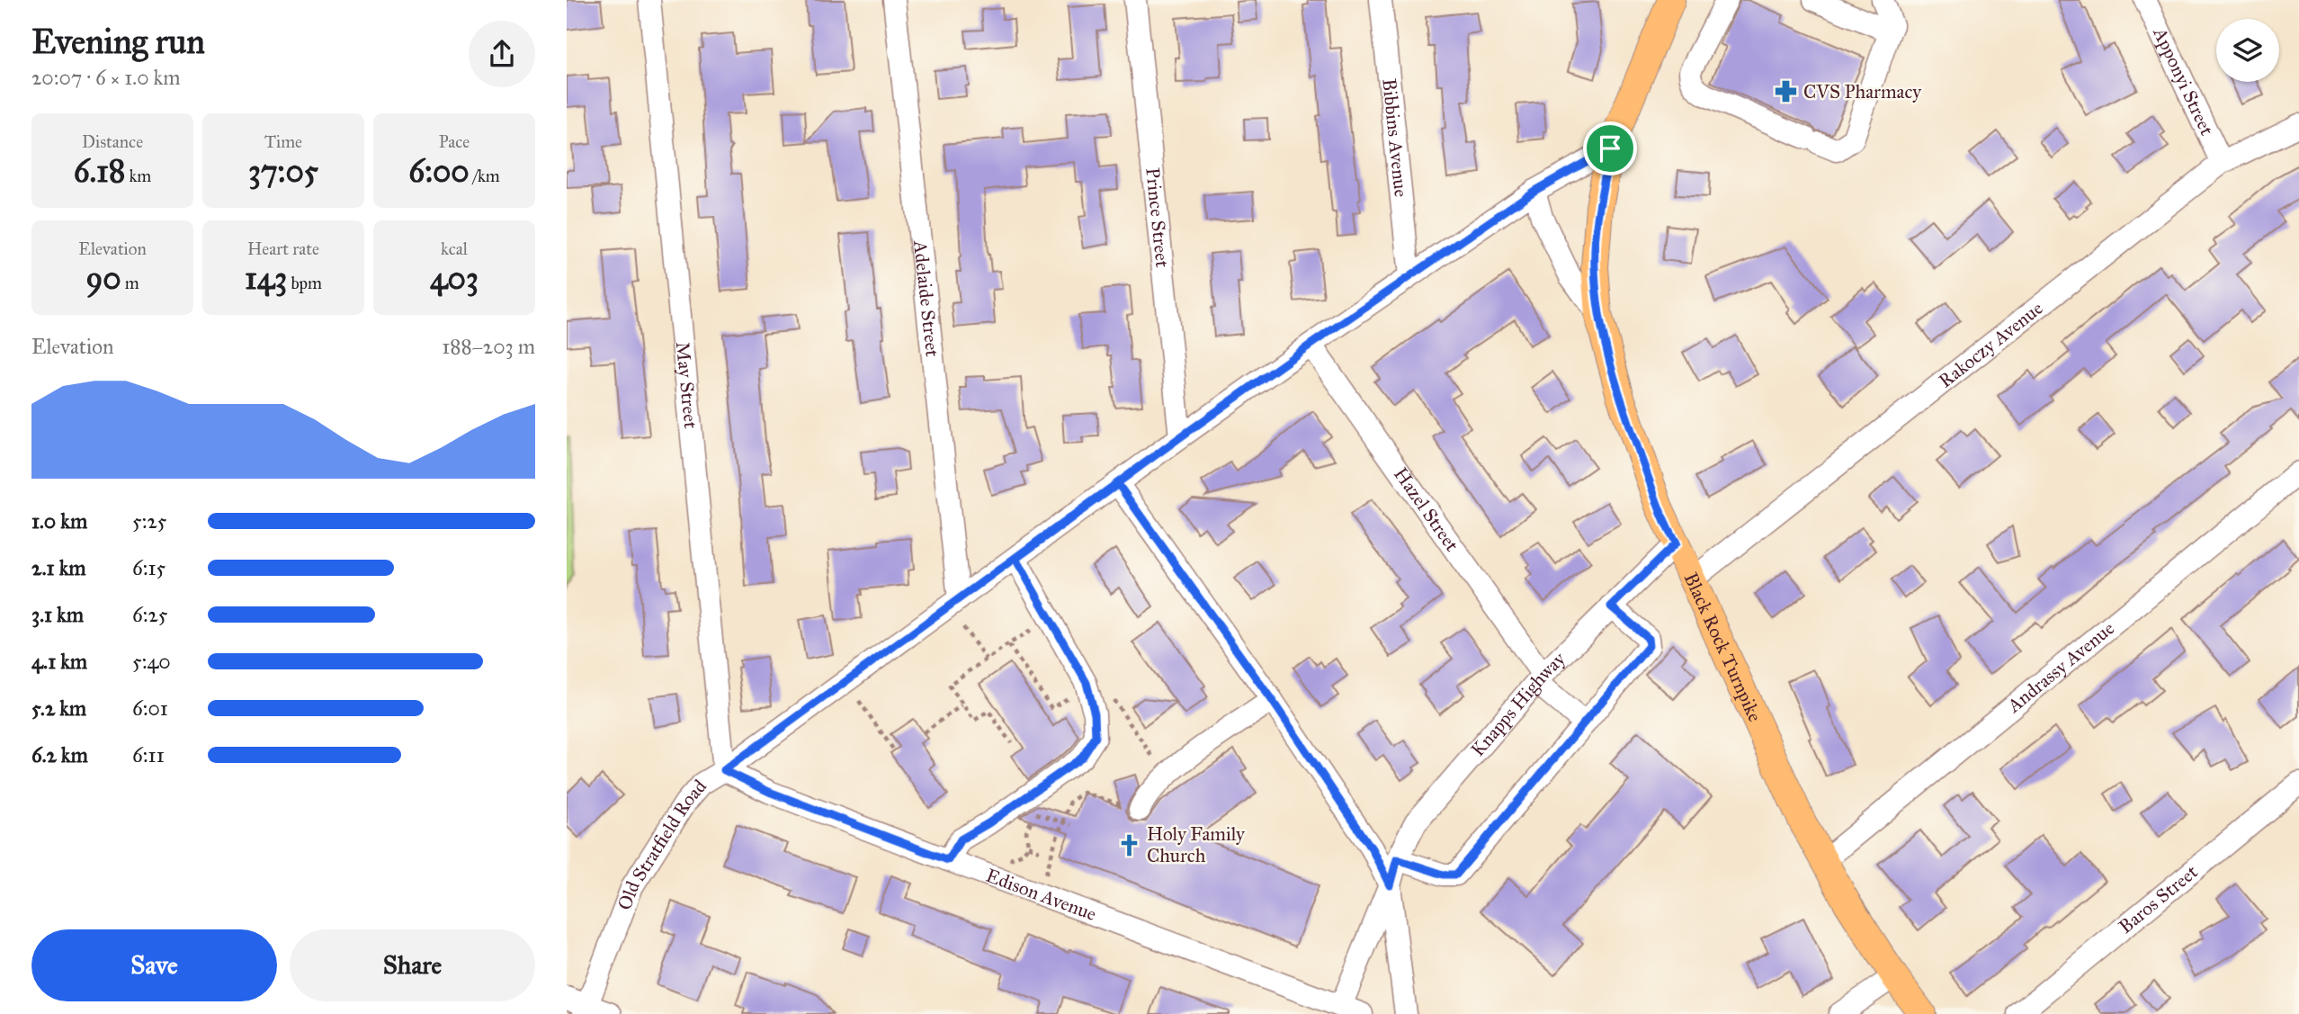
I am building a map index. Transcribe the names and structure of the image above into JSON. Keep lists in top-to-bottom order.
{
  "streets": {
    "main road": ["Black Rock Turnpike"],
    "street": [
      "Apponyi Street",
      "Bibbins Avenue",
      "Prince Street",
      "Adelaide Street",
      "Rakoczy Avenue",
      "May Street",
      "Hazel Street",
      "Andrassy Avenue",
      "Knapps Highway",
      "Old Stratfield Road",
      "Edison Avenue",
      "Baros Street"
    ]
  },
  "crossings": [
    ["Apponyi Street", "Rakoczy Avenue"],
    ["Bibbins Avenue", "Old Stratfield Road"],
    ["Prince Street", "Old Stratfield Road"],
    ["Adelaide Street", "Old Stratfield Road"],
    ["Rakoczy Avenue", "Black Rock Turnpike"],
    ["May Street", "Old Stratfield Road"],
    ["May Street", "Edison Avenue"],
    ["Hazel Street", "Knapps Highway"],
    ["Hazel Street", "Old Stratfield Road"],
    ["Black Rock Turnpike", "Andrassy Avenue"],
    ["Black Rock Turnpike", "Knapps Highway"],
    ["Black Rock Turnpike", "Old Stratfield Road"],
    ["Knapps Highway", "Edison Avenue"],
    ["Old Stratfield Road", "Edison Avenue"]
  ],
  "places": {
    "pharmacy": ["CVS Pharmacy"],
    "church": ["Holy Family Church"]
  },
  "page": {
    "heading": ["Evening run", "20:07 · 6 × 1.0 km"],
    "stats": [
      ["Distance", "6.18 km"],
      ["Time", "37:05"],
      ["Pace", "6:00 /km"],
      ["Elevation", "90 m"],
      ["Heart rate", "143 bpm"],
      ["kcal", "403"]
    ],
    "chart": ["Elevation", "188–203 m"],
    "list": [
      {
        "name": "1.0 km",
        "note": "5:25"
      },
      {
        "name": "2.1 km",
        "note": "6:15"
      },
      {
        "name": "3.1 km",
        "note": "6:25"
      },
      {
        "name": "4.1 km",
        "note": "5:40"
      },
      {
        "name": "5.2 km",
        "note": "6:01"
      },
      {
        "name": "6.2 km",
        "note": "6:11"
      }
    ],
    "buttons": ["Save", "Share"]
  }
}
